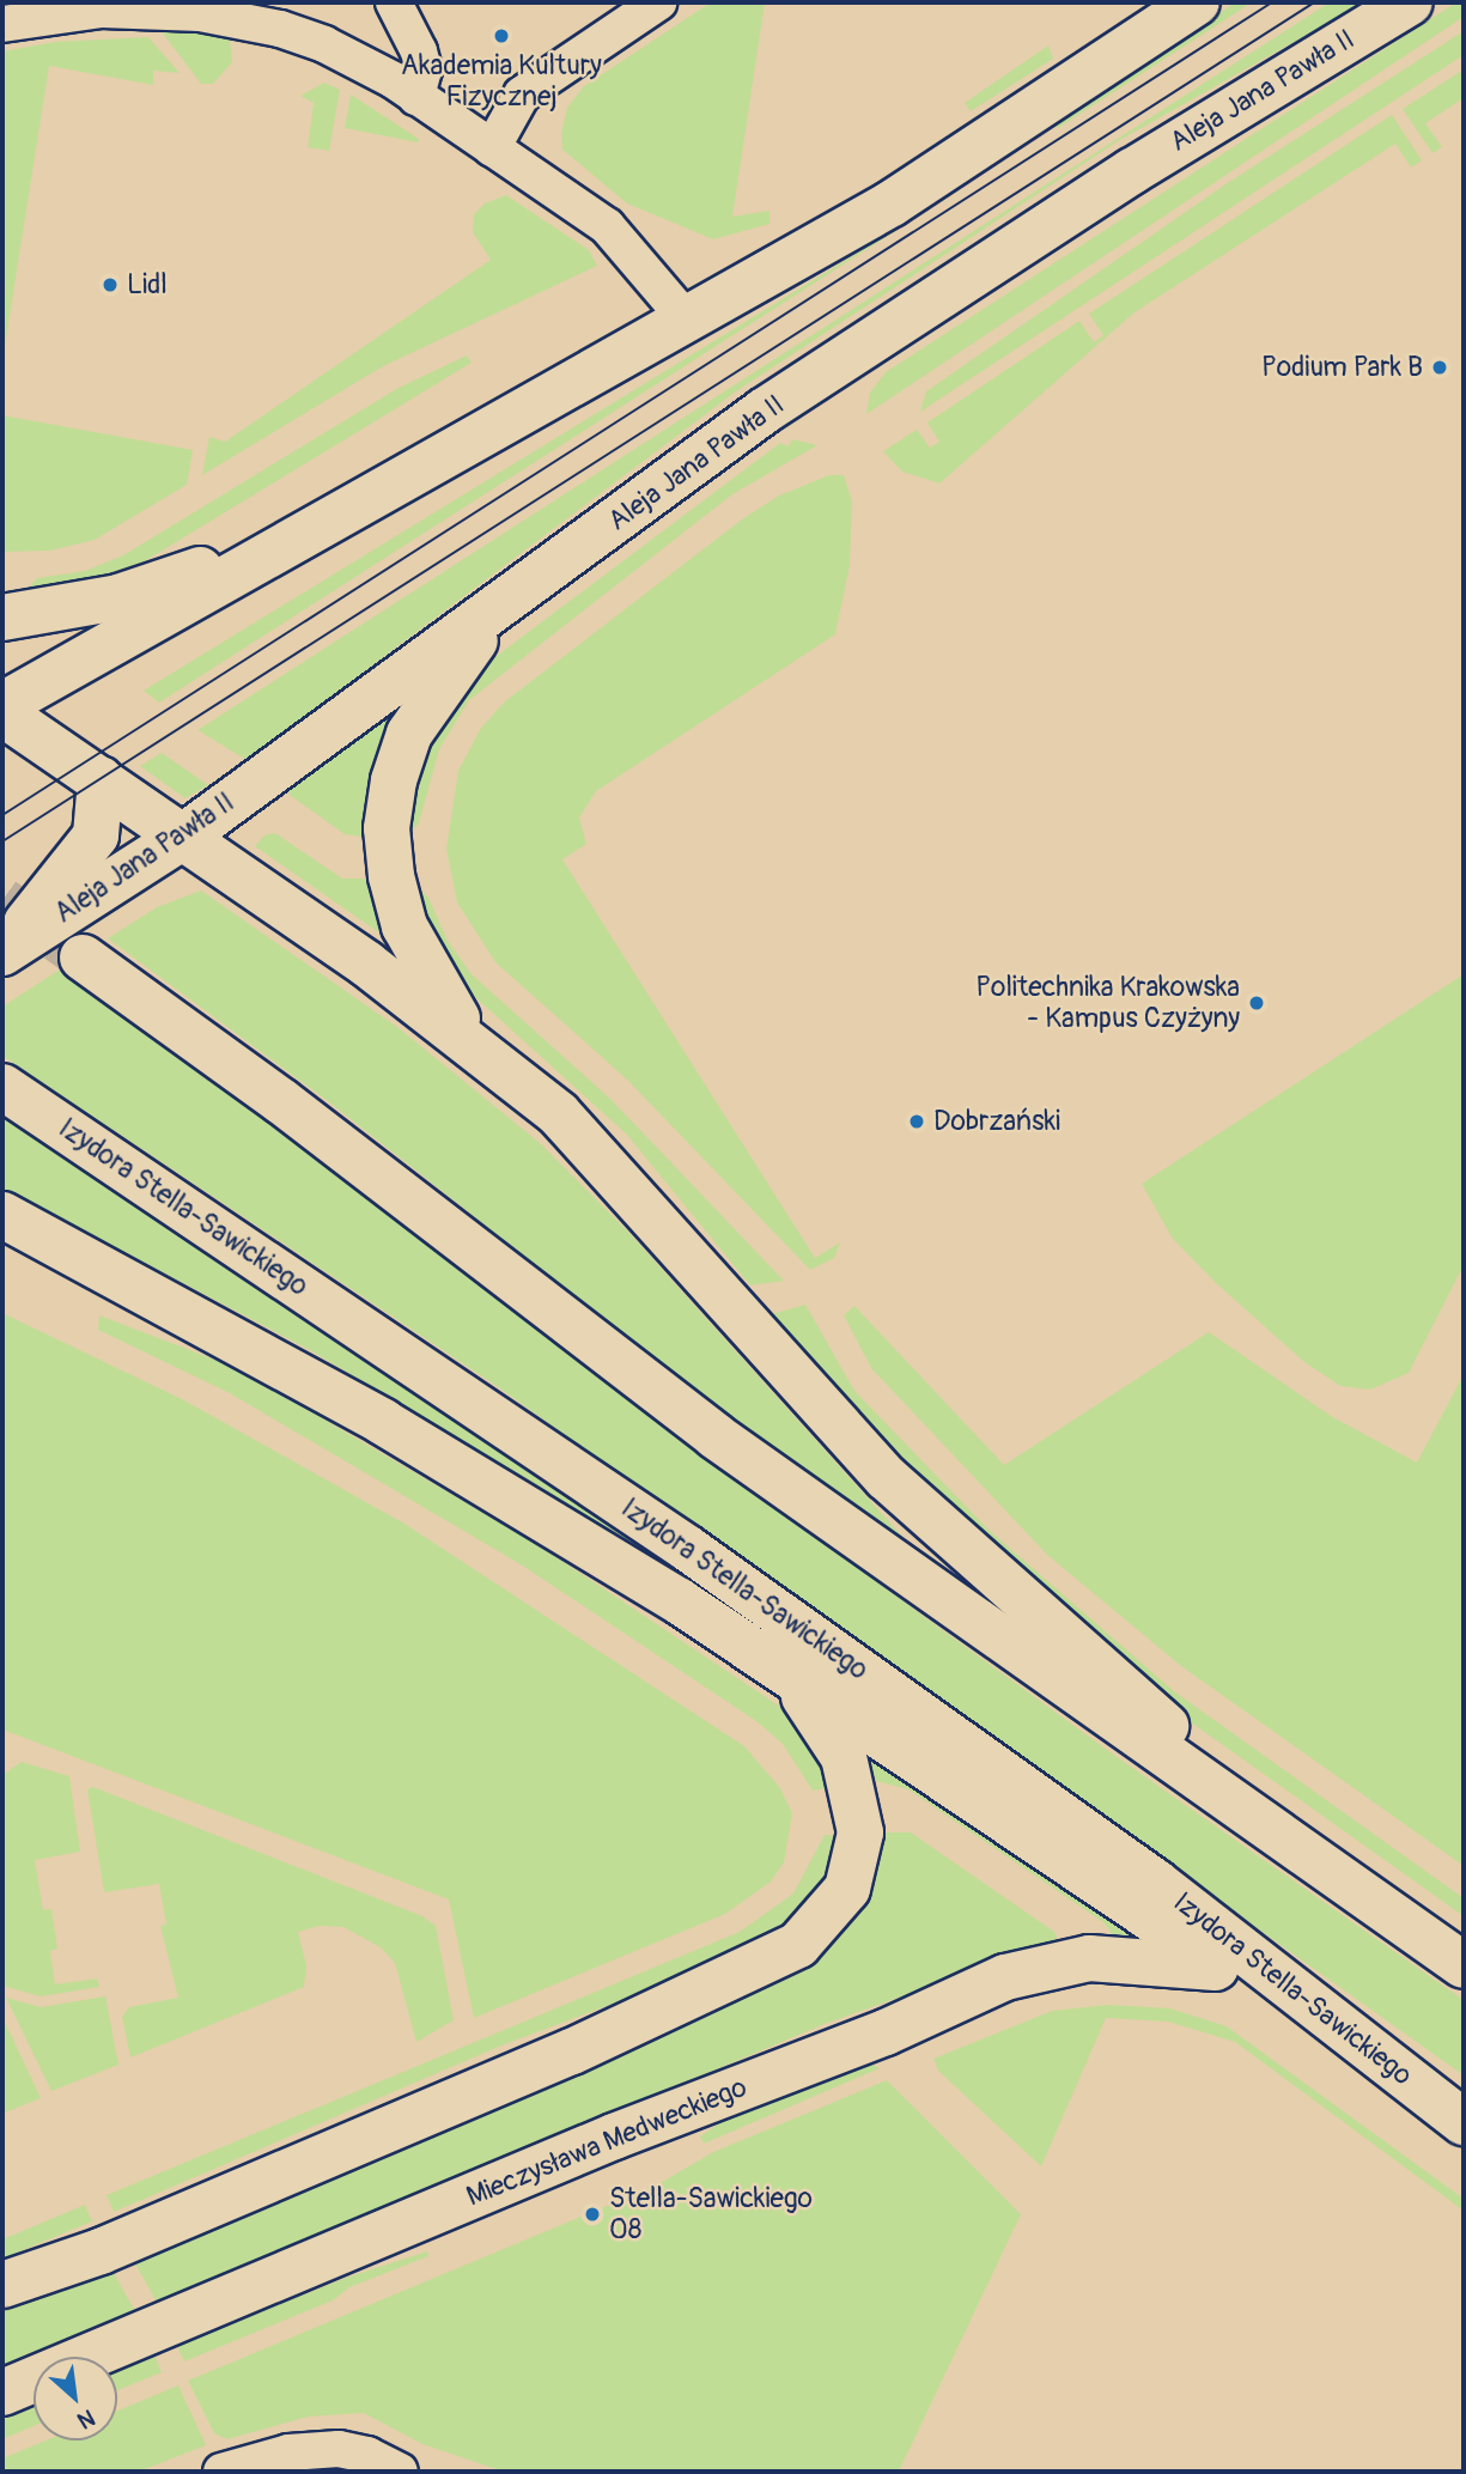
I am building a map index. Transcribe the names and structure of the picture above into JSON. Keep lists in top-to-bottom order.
{
  "streets": {
    "main road": ["Aleja Jana Pawła II", "Izydora Stella-Sawickiego", "Mieczysława Medweckiego"]
  },
  "places": [
    "Akademia Kultury Fizycznej",
    "Lidl",
    "Podium Park B",
    "Politechnika Krakowska - Kampus Czyżyny",
    "Dobrzański",
    "Stella-Sawickiego 08"
  ],
  "north": "bottom right"
}
